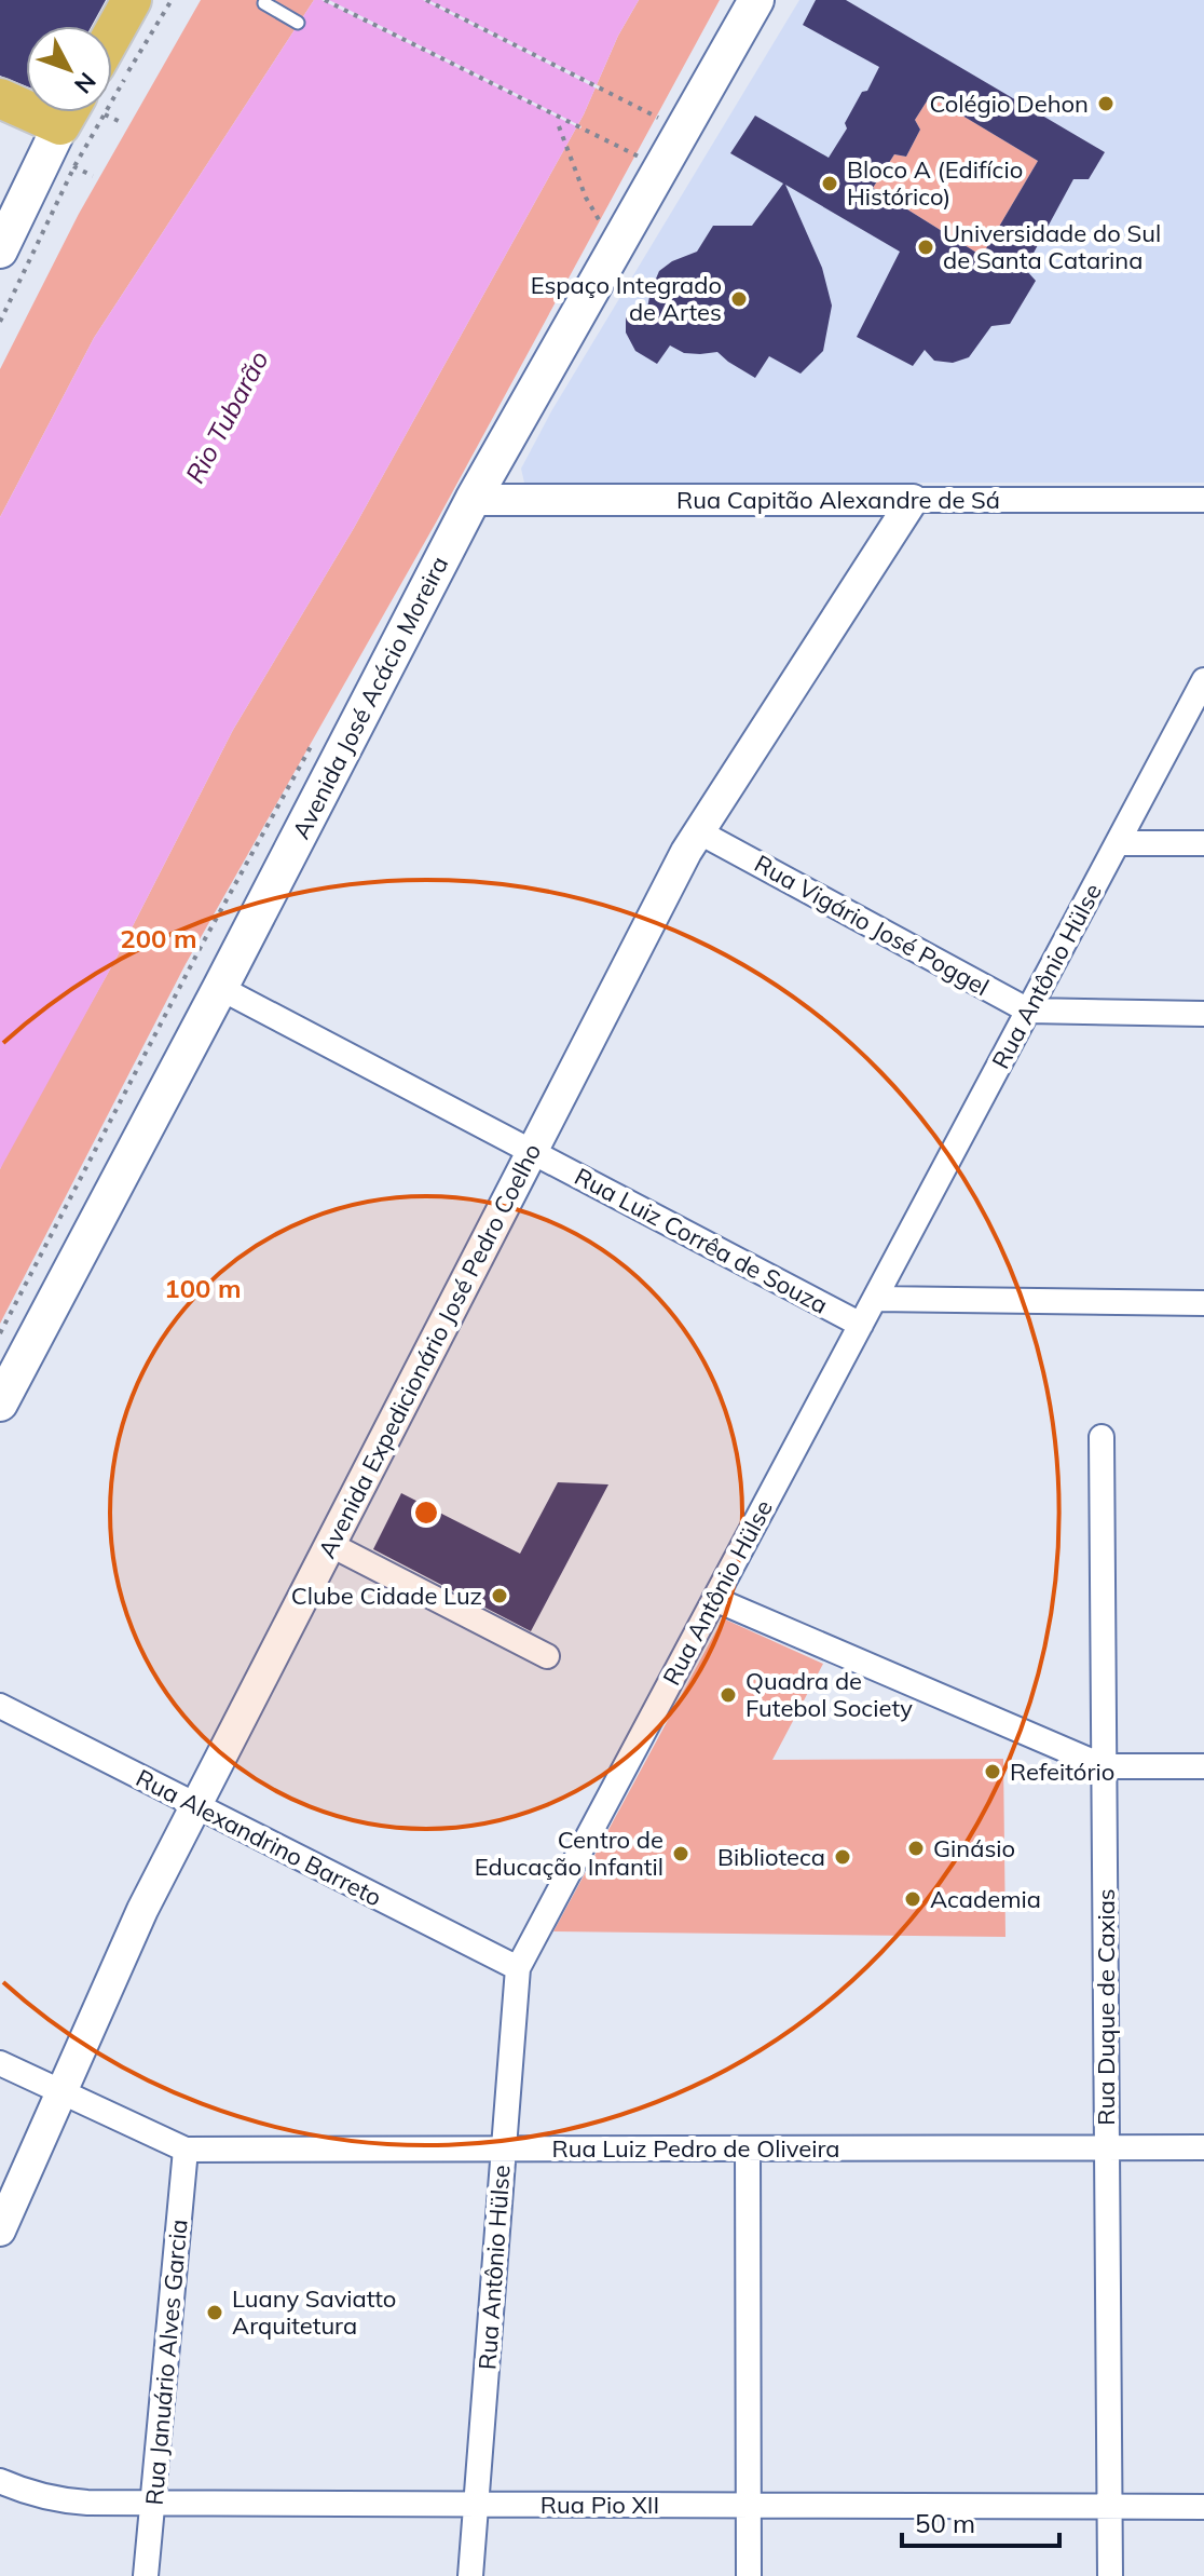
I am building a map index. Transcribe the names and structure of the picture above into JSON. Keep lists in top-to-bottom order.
{
  "streets": {
    "main road": ["Avenida José Acácio Moreira"],
    "street": [
      "Rua Capitão Alexandre de Sá",
      "Rua Vigário José Poggel",
      "Rua Antônio Hülse",
      "Rua Luiz Corrêa de Souza",
      "Avenida Expedicionário José Pedro Coelho",
      "Rua Alexandrino Barreto",
      "Rua Duque de Caxias",
      "Rua Luiz Pedro de Oliveira",
      "Rua Januário Alves Garcia",
      "Rua Pio XII"
    ]
  },
  "crossings": [
    ["Rua Capitão Alexandre de Sá", "Avenida José Acácio Moreira"],
    ["Rua Capitão Alexandre de Sá", "Avenida Expedicionário José Pedro Coelho"],
    ["Avenida José Acácio Moreira", "Rua Luiz Corrêa de Souza"],
    ["Rua Vigário José Poggel", "Rua Antônio Hülse"],
    ["Rua Vigário José Poggel", "Avenida Expedicionário José Pedro Coelho"],
    ["Rua Antônio Hülse", "Rua Luiz Corrêa de Souza"],
    ["Rua Antônio Hülse", "Rua Alexandrino Barreto"],
    ["Rua Antônio Hülse", "Rua Luiz Pedro de Oliveira"],
    ["Rua Antônio Hülse", "Rua Pio XII"],
    ["Rua Luiz Corrêa de Souza", "Avenida Expedicionário José Pedro Coelho"],
    ["Avenida Expedicionário José Pedro Coelho", "Rua Alexandrino Barreto"],
    ["Avenida Expedicionário José Pedro Coelho", "Rua Luiz Pedro de Oliveira"],
    ["Rua Duque de Caxias", "Rua Luiz Pedro de Oliveira"],
    ["Rua Duque de Caxias", "Rua Pio XII"],
    ["Rua Luiz Pedro de Oliveira", "Rua Januário Alves Garcia"],
    ["Rua Januário Alves Garcia", "Rua Pio XII"]
  ],
  "water": ["Rio Tubarão"],
  "places": [
    "Colégio Dehon",
    "Bloco A (Edifício Histórico)",
    "Universidade do Sul de Santa Catarina",
    "Espaço Integrado de Artes",
    "Clube Cidade Luz",
    "Quadra de Futebol Society",
    "Refeitório",
    "Ginásio",
    "Centro de Educação Infantil",
    "Biblioteca",
    "Academia",
    "Luany Saviatto Arquitetura"
  ],
  "scale_bar": "50 m",
  "north": "bottom right",
  "rings": ["200 m", "100 m"]
}
